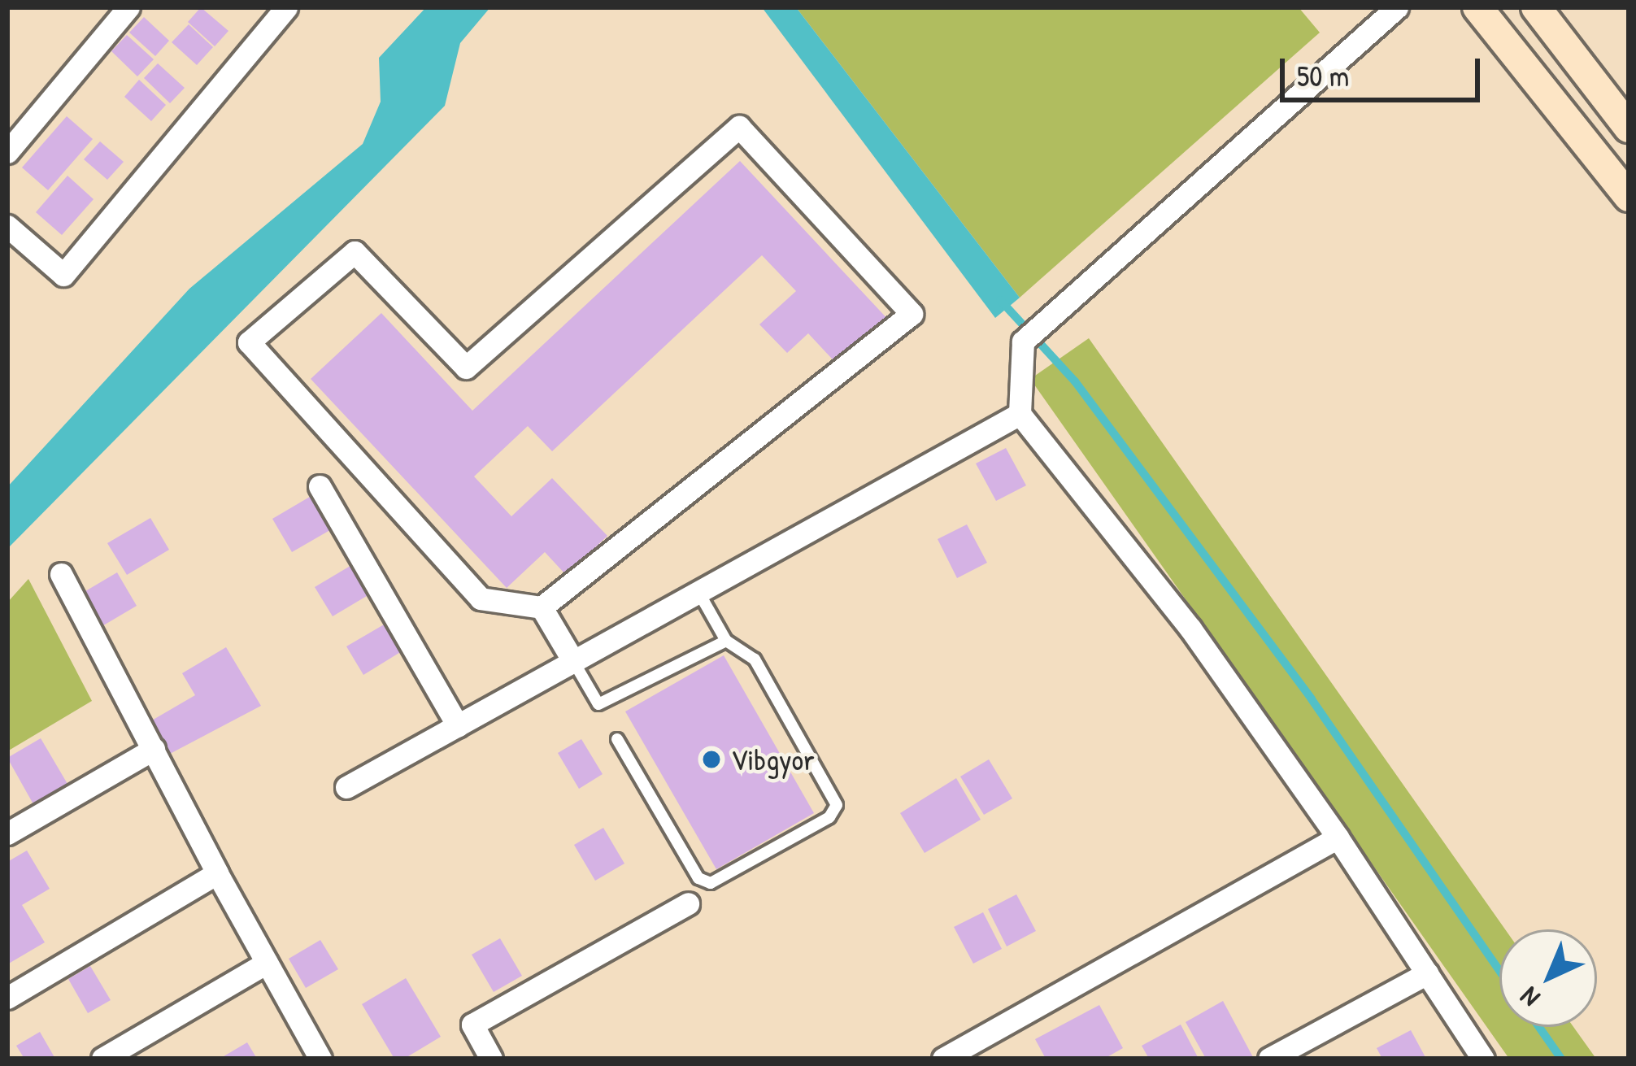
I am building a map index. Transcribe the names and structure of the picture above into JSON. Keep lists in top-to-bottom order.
{
  "places": ["Vibgyor"],
  "scale_bar": "50 m",
  "north": "bottom left"
}
